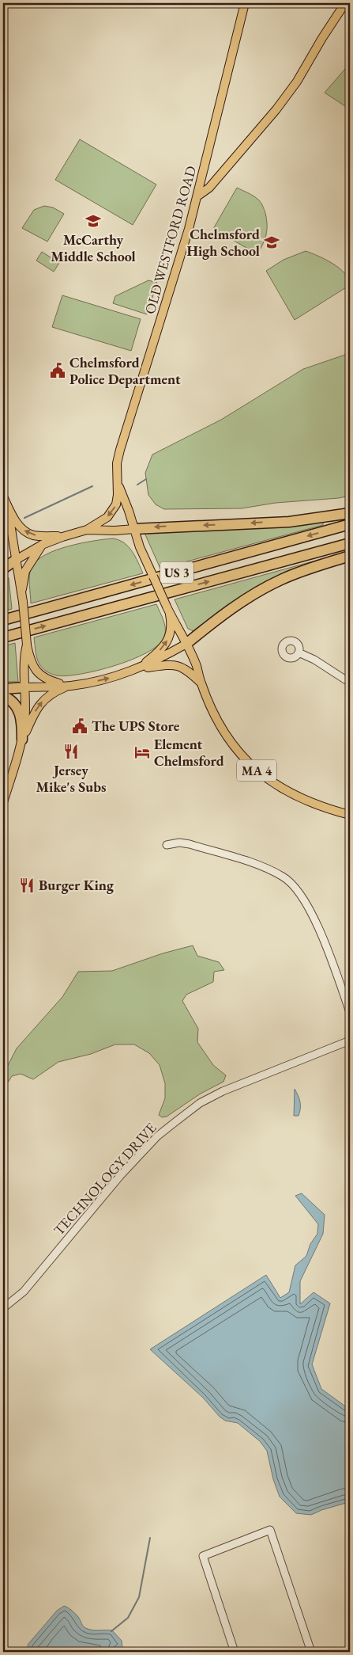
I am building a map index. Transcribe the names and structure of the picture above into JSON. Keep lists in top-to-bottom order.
{
  "streets": {
    "highway": ["US 3"],
    "main road": ["OLD WESTFORD ROAD", "MA 4"],
    "street": ["TECHNOLOGY DRIVE"]
  },
  "crossings": [
    ["OLD WESTFORD ROAD", "MA 4"]
  ],
  "places": {
    "school or university": ["McCarthy Middle School", "Chelmsford High School"],
    "public building": ["Chelmsford Police Department", "The UPS Store"],
    "restaurant": ["Jersey Mike's Subs", "Burger King"],
    "hotel": ["Element Chelmsford"]
  }
}
